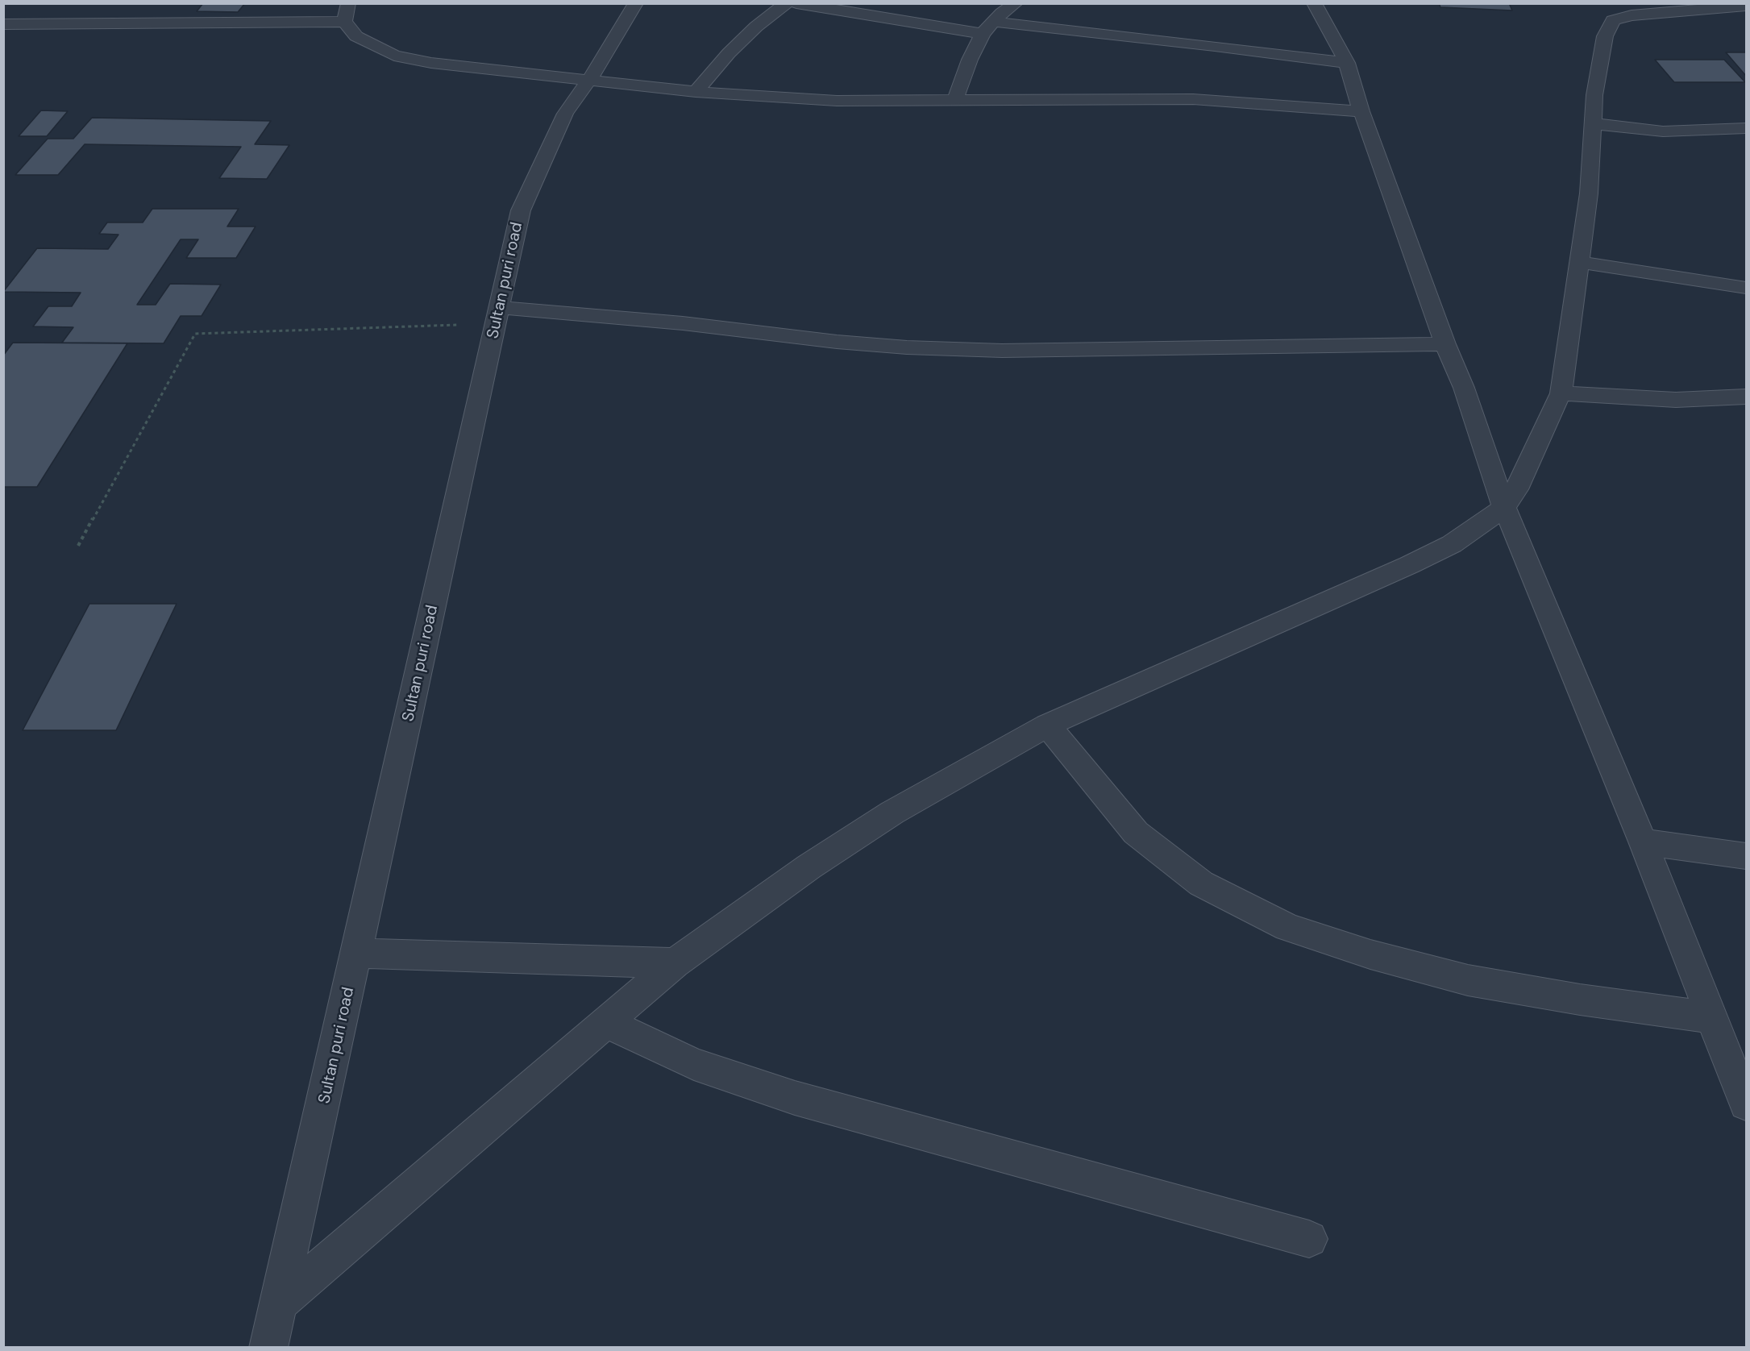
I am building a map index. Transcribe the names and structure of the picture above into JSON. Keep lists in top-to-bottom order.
{
  "streets": {
    "street": ["Sultan puri road"]
  }
}
